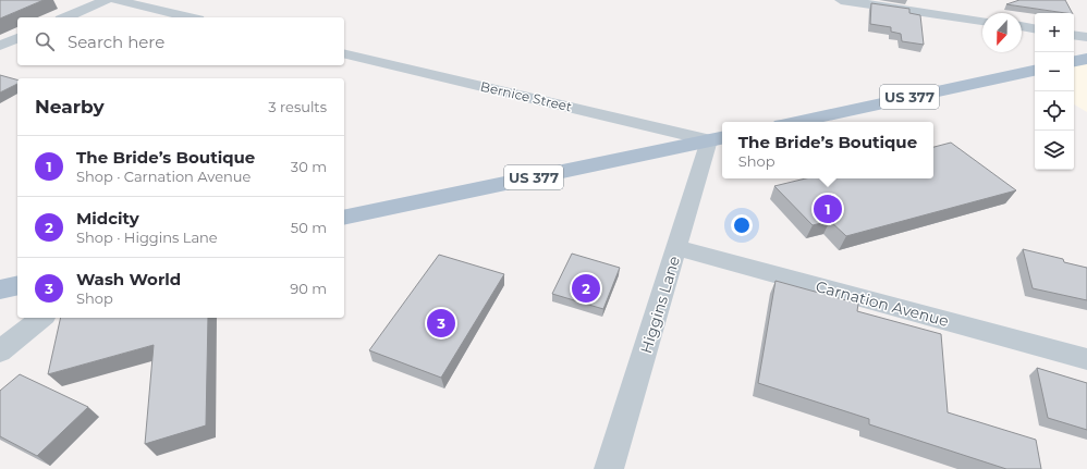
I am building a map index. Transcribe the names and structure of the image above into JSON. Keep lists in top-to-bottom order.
{
  "streets": {
    "main road": ["US 377"],
    "street": ["Bernice Street", "Carnation Avenue", "Higgins Lane"]
  },
  "crossings": [
    ["Bernice Street", "US 377"],
    ["Bernice Street", "Higgins Lane"],
    ["US 377", "Higgins Lane"],
    ["Carnation Avenue", "Higgins Lane"]
  ],
  "north": "bottom",
  "page": {
    "map_buttons": ["+", "−"],
    "search": "Search here",
    "heading": ["Nearby", "3 results"],
    "popup": ["The Bride’s Boutique", "Shop"],
    "list": [
      {
        "mark": "1",
        "name": "The Bride’s Boutique",
        "note": "Shop · Carnation Avenue",
        "value": "30 m"
      },
      {
        "mark": "2",
        "name": "Midcity",
        "note": "Shop · Higgins Lane",
        "value": "50 m"
      },
      {
        "mark": "3",
        "name": "Wash World",
        "note": "Shop",
        "value": "90 m"
      }
    ],
    "pins": ["1", "2", "3"]
  }
}
